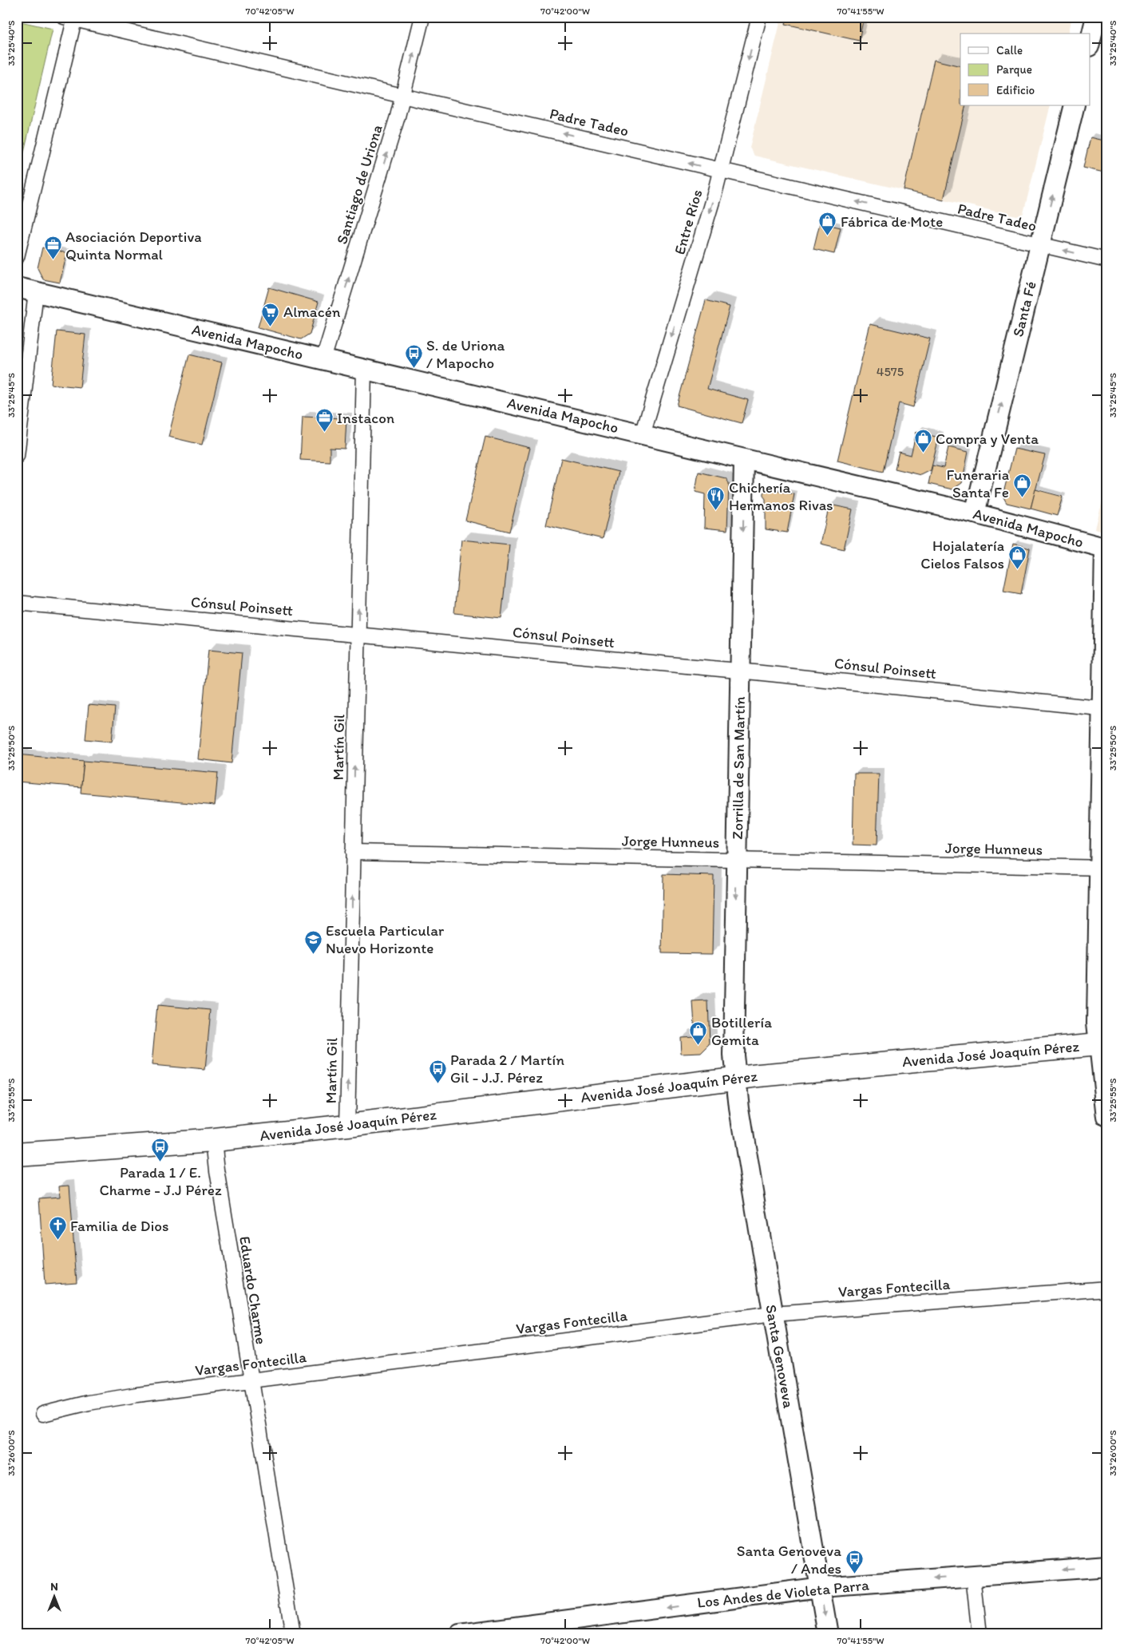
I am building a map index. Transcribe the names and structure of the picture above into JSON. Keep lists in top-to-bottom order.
{
  "streets": {
    "main road": ["Avenida José Joaquín Pérez"],
    "street": [
      "Padre Tadeo",
      "Santiago de Uriona",
      "Entre Ríos",
      "Santa Fé",
      "Avenida Mapocho",
      "Cónsul Poinsett",
      "Martín Gil",
      "Zorrilla de San Martín",
      "Jorge Hunneus",
      "Vargas Fontecilla",
      "Eduardo Charme",
      "Santa Genoveva",
      "Los Andes de Violeta Parra"
    ]
  },
  "crossings": [
    ["Padre Tadeo", "Santiago de Uriona"],
    ["Padre Tadeo", "Entre Ríos"],
    ["Padre Tadeo", "Santa Fé"],
    ["Santiago de Uriona", "Avenida Mapocho"],
    ["Entre Ríos", "Avenida Mapocho"],
    ["Santa Fé", "Avenida Mapocho"],
    ["Avenida Mapocho", "Martín Gil"],
    ["Avenida Mapocho", "Zorrilla de San Martín"],
    ["Cónsul Poinsett", "Martín Gil"],
    ["Cónsul Poinsett", "Zorrilla de San Martín"],
    ["Martín Gil", "Jorge Hunneus"],
    ["Martín Gil", "Avenida José Joaquín Pérez"],
    ["Zorrilla de San Martín", "Jorge Hunneus"],
    ["Zorrilla de San Martín", "Avenida José Joaquín Pérez"],
    ["Zorrilla de San Martín", "Santa Genoveva"],
    ["Avenida José Joaquín Pérez", "Eduardo Charme"],
    ["Avenida José Joaquín Pérez", "Santa Genoveva"],
    ["Vargas Fontecilla", "Eduardo Charme"],
    ["Vargas Fontecilla", "Santa Genoveva"],
    ["Santa Genoveva", "Los Andes de Violeta Parra"]
  ],
  "one_way": [
    "Padre Tadeo",
    "Santiago de Uriona",
    "Entre Ríos",
    "Santa Fé",
    "Martín Gil",
    "Zorrilla de San Martín",
    "Los Andes de Violeta Parra"
  ],
  "places": {
    "shop": [
      "Fábrica de Mote",
      "Compra y Venta",
      "Funeraria Santa Fe",
      "Hojalatería Cielos Falsos",
      "Botillería Gemita"
    ],
    "office": ["Asociación Deportiva Quinta Normal", "Instacon"],
    "supermarket": ["Almacén"],
    "bus stop": [
      "S. de Uriona / Mapocho",
      "Parada 2 / Martín Gil - J.J. Pérez",
      "Parada 1 / E. Charme - J.J Pérez",
      "Santa Genoveva / Andes"
    ],
    "restaurant": ["Chichería Hermanos Rivas"],
    "school or university": ["Escuela Particular Nuevo Horizonte"],
    "church": ["Familia de Dios"]
  },
  "house_numbers": ["4575"],
  "legend": ["Calle", "Parque", "Edificio"],
  "north": "top",
  "coordinates": [
    "70°42'05\"W",
    "70°42'00\"W",
    "70°41'55\"W",
    "33°25'40\"S",
    "33°25'45\"S",
    "33°25'50\"S",
    "33°25'55\"S",
    "33°26'00\"S"
  ]
}
